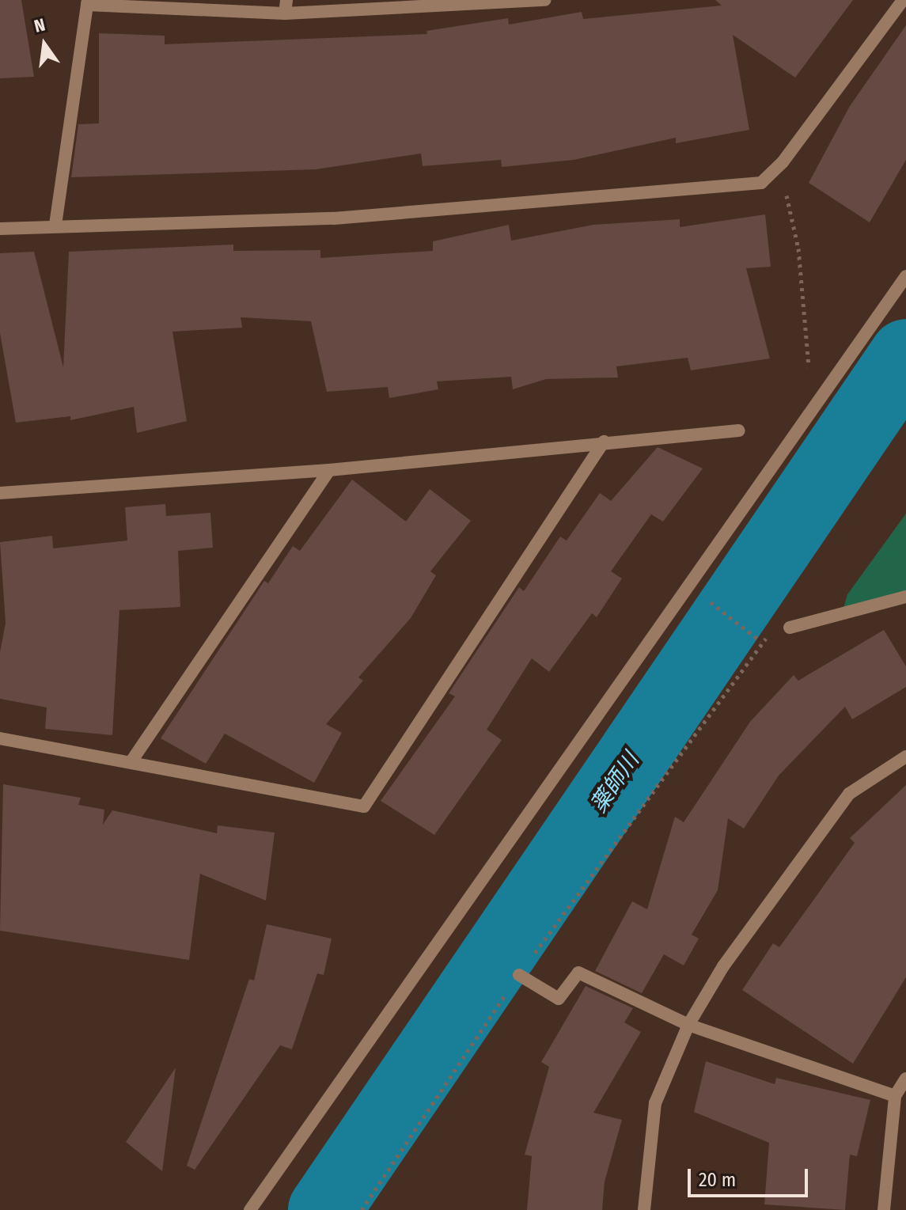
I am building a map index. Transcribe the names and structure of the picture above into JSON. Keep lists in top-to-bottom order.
{
  "water": ["薬師川"],
  "scale_bar": "20 m",
  "north": "top"
}
